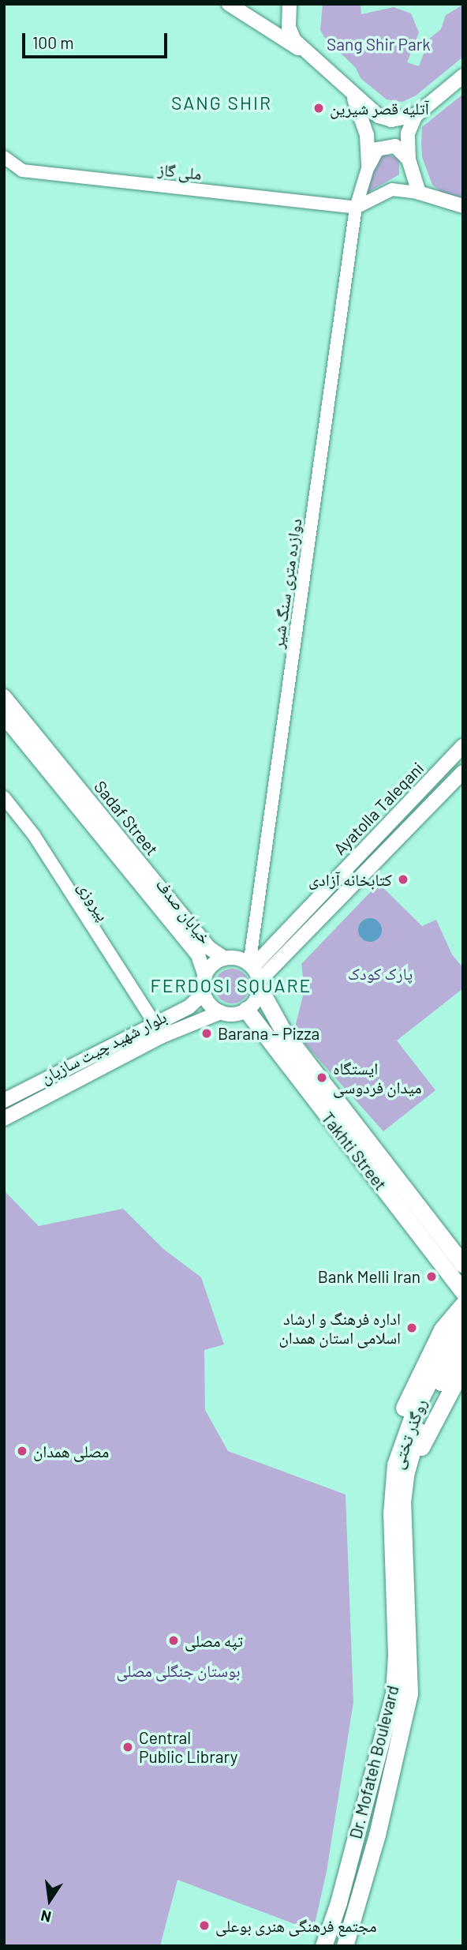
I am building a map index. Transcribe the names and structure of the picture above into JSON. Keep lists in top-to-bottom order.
{
  "streets": {
    "main road": [
      "Ayatolla Taleqani",
      "Sadaf Street",
      "خیابان صدف",
      "بلوار شهید چیت سازیان",
      "Takhti Street",
      "روگذر تختی",
      "Dr. Mofateh Boulevard"
    ],
    "street": ["ملی گاز", "دوازده متری سنگ شیر", "پیروزی"]
  },
  "crossings": [
    ["ملی گاز", "دوازده متری سنگ شیر"],
    ["دوازده متری سنگ شیر", "Ayatolla Taleqani"],
    ["دوازده متری سنگ شیر", "Sadaf Street"],
    ["دوازده متری سنگ شیر", "خیابان صدف"],
    ["دوازده متری سنگ شیر", "بلوار شهید چیت سازیان"],
    ["دوازده متری سنگ شیر", "Takhti Street"],
    ["Ayatolla Taleqani", "Sadaf Street"],
    ["Ayatolla Taleqani", "خیابان صدف"],
    ["Ayatolla Taleqani", "بلوار شهید چیت سازیان"],
    ["Ayatolla Taleqani", "Takhti Street"],
    ["Sadaf Street", "خیابان صدف"],
    ["Sadaf Street", "بلوار شهید چیت سازیان"],
    ["Sadaf Street", "Takhti Street"],
    ["پیروزی", "بلوار شهید چیت سازیان"],
    ["خیابان صدف", "بلوار شهید چیت سازیان"],
    ["خیابان صدف", "Takhti Street"],
    ["بلوار شهید چیت سازیان", "Takhti Street"],
    ["روگذر تختی", "Dr. Mofateh Boulevard"]
  ],
  "districts": ["SANG SHIR", "FERDOSI SQUARE"],
  "parks": ["Sang Shir Park", "پارک کودک", "بوستان جنگلی مصلی"],
  "places": [
    "آتلیه قصر شیرین",
    "کتابخانه آزادی",
    "Barana – Pizza",
    "ایستگاه میدان فردوسی",
    "Bank Melli Iran",
    "اداره فرهنگ و ارشاد اسلامی استان همدان",
    "مصلی همدان",
    "تپه مصلی",
    "Central Public Library",
    "مجتمع فرهنگی هنری بوعلی"
  ],
  "scale_bar": "100 m",
  "north": "bottom"
}
